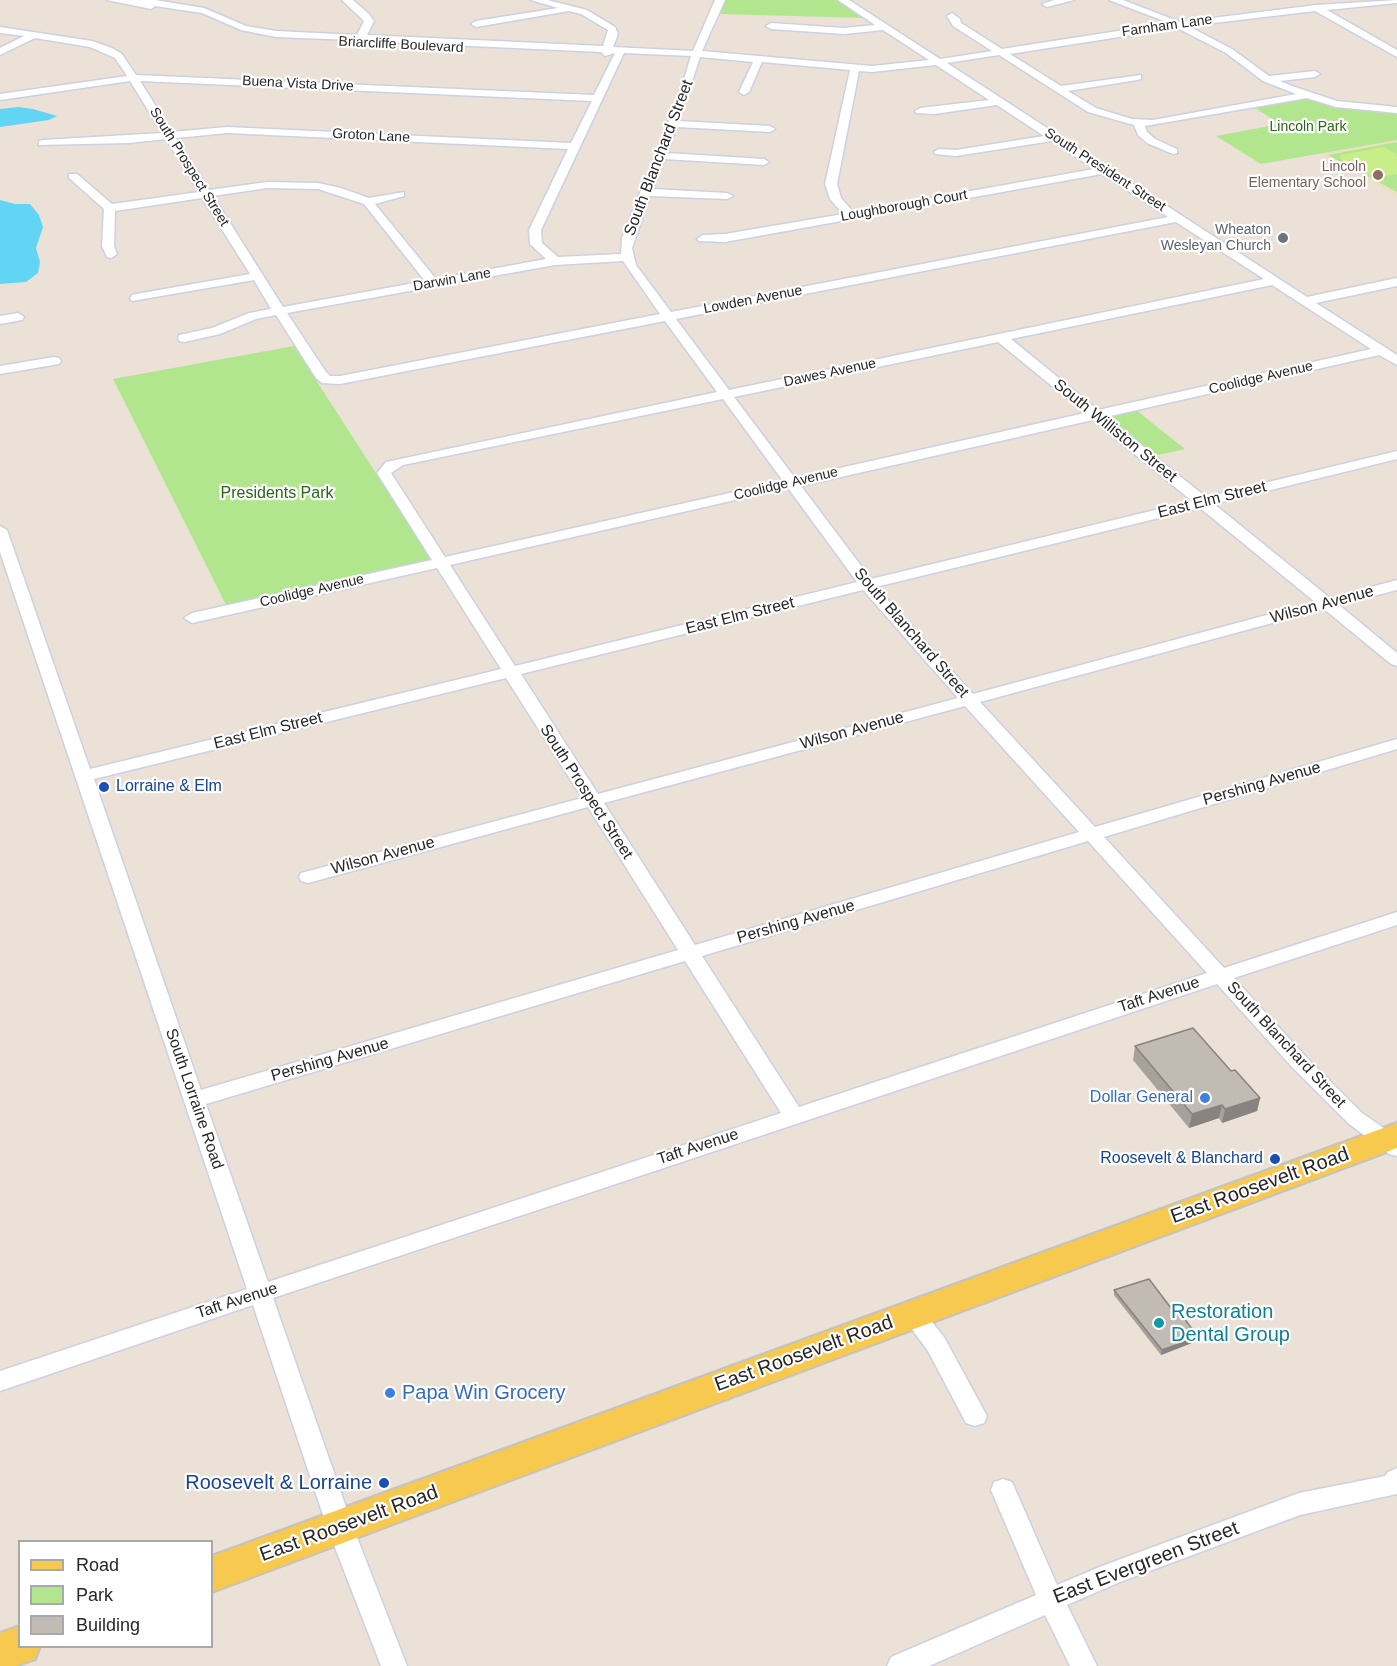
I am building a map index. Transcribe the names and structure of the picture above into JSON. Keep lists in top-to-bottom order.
{
  "streets": {
    "main road": ["East Roosevelt Road"],
    "street": [
      "Farnham Lane",
      "Briarcliffe Boulevard",
      "Buena Vista Drive",
      "Groton Lane",
      "South Blanchard Street",
      "South Prospect Street",
      "South President Street",
      "Loughborough Court",
      "Darwin Lane",
      "Lowden Avenue",
      "Dawes Avenue",
      "Coolidge Avenue",
      "South Williston Street",
      "East Elm Street",
      "Wilson Avenue",
      "Pershing Avenue",
      "Taft Avenue",
      "South Lorraine Road",
      "East Evergreen Street"
    ]
  },
  "crossings": [
    ["Farnham Lane", "Briarcliffe Boulevard"],
    ["Farnham Lane", "South President Street"],
    ["Briarcliffe Boulevard", "South Blanchard Street"],
    ["Briarcliffe Boulevard", "South President Street"],
    ["Buena Vista Drive", "South Prospect Street"],
    ["Groton Lane", "South Prospect Street"],
    ["South Blanchard Street", "Darwin Lane"],
    ["South Blanchard Street", "Lowden Avenue"],
    ["South Blanchard Street", "Dawes Avenue"],
    ["South Blanchard Street", "Coolidge Avenue"],
    ["South Blanchard Street", "East Elm Street"],
    ["South Blanchard Street", "Wilson Avenue"],
    ["South Blanchard Street", "Pershing Avenue"],
    ["South Blanchard Street", "Taft Avenue"],
    ["South Blanchard Street", "East Roosevelt Road"],
    ["South Prospect Street", "Darwin Lane"],
    ["South Prospect Street", "Lowden Avenue"],
    ["South Prospect Street", "Dawes Avenue"],
    ["South Prospect Street", "Coolidge Avenue"],
    ["South Prospect Street", "East Elm Street"],
    ["South Prospect Street", "Wilson Avenue"],
    ["South Prospect Street", "Pershing Avenue"],
    ["South Prospect Street", "Taft Avenue"],
    ["South President Street", "Loughborough Court"],
    ["South President Street", "Lowden Avenue"],
    ["South President Street", "Dawes Avenue"],
    ["South President Street", "Coolidge Avenue"],
    ["Dawes Avenue", "South Williston Street"],
    ["Coolidge Avenue", "South Williston Street"],
    ["South Williston Street", "East Elm Street"],
    ["South Williston Street", "Wilson Avenue"],
    ["East Elm Street", "South Lorraine Road"],
    ["Pershing Avenue", "South Lorraine Road"],
    ["Taft Avenue", "South Lorraine Road"],
    ["South Lorraine Road", "East Roosevelt Road"]
  ],
  "parks": ["Lincoln Park", "Presidents Park"],
  "places": [
    "Lincoln Elementary School",
    "Wheaton Wesleyan Church",
    "Lorraine & Elm",
    "Dollar General",
    "Roosevelt & Blanchard",
    "Restoration Dental Group",
    "Papa Win Grocery",
    "Roosevelt & Lorraine"
  ],
  "legend": ["Road", "Park", "Building"]
}
